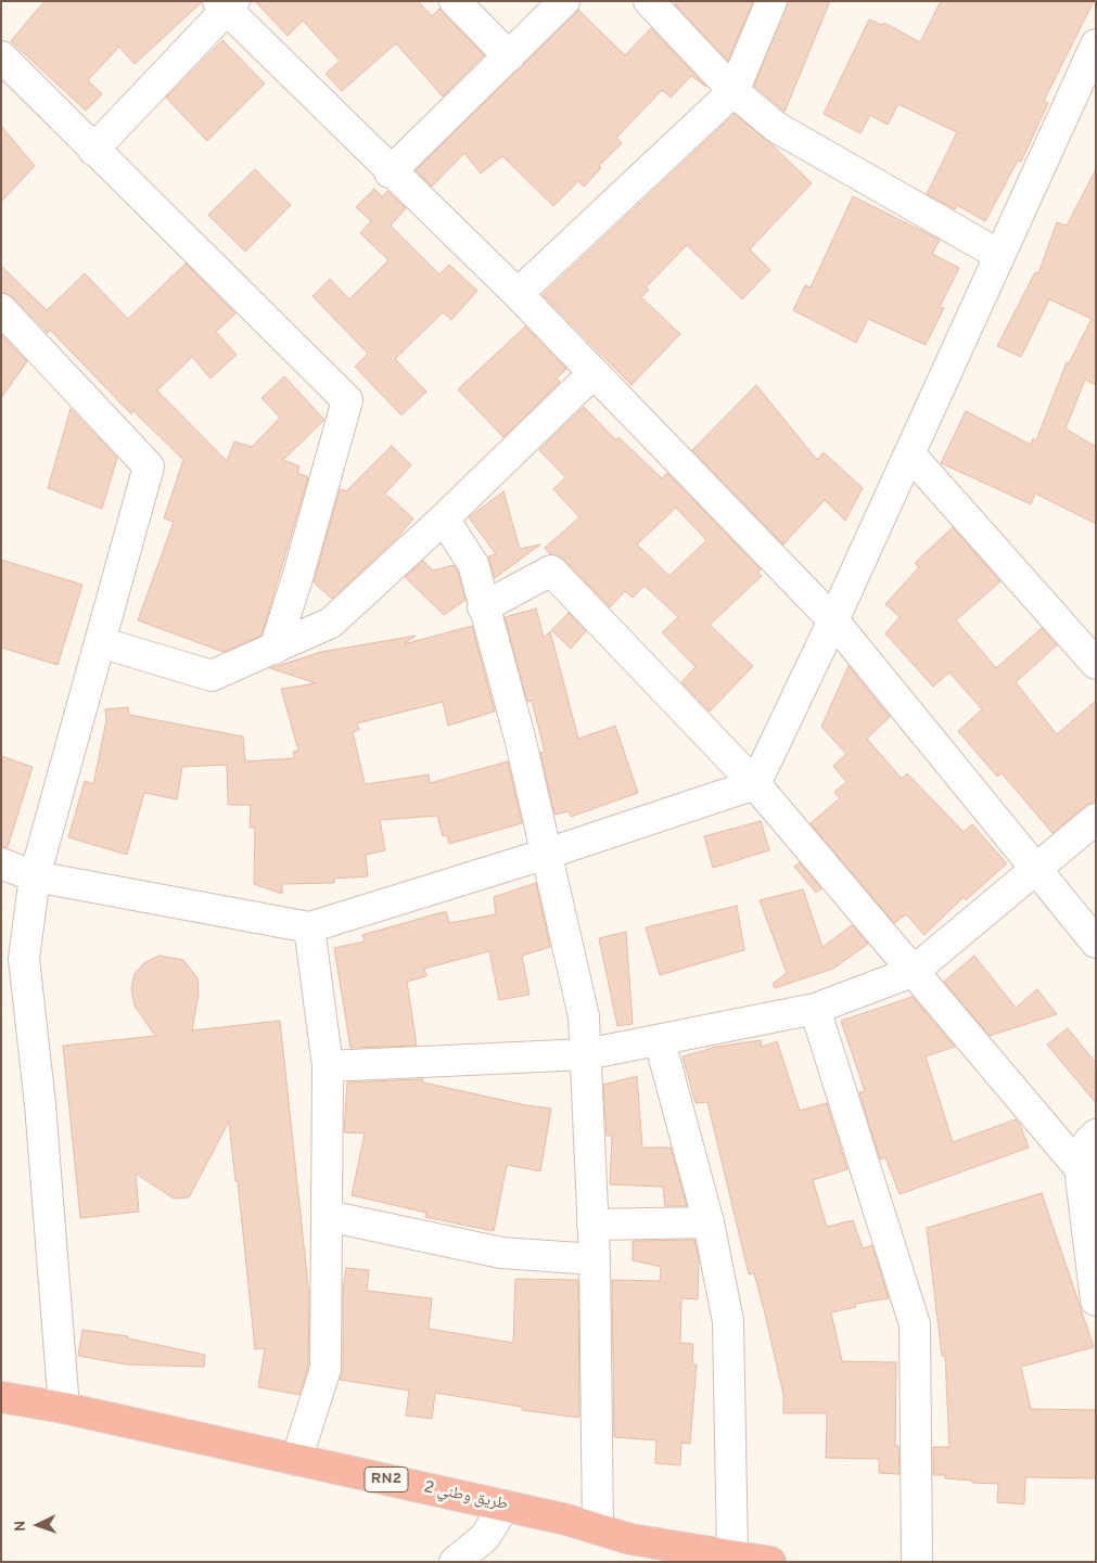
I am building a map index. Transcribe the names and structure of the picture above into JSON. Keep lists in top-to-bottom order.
{
  "streets": {
    "highway": ["RN2", "طريق وطني 2"]
  },
  "north": "left"
}
